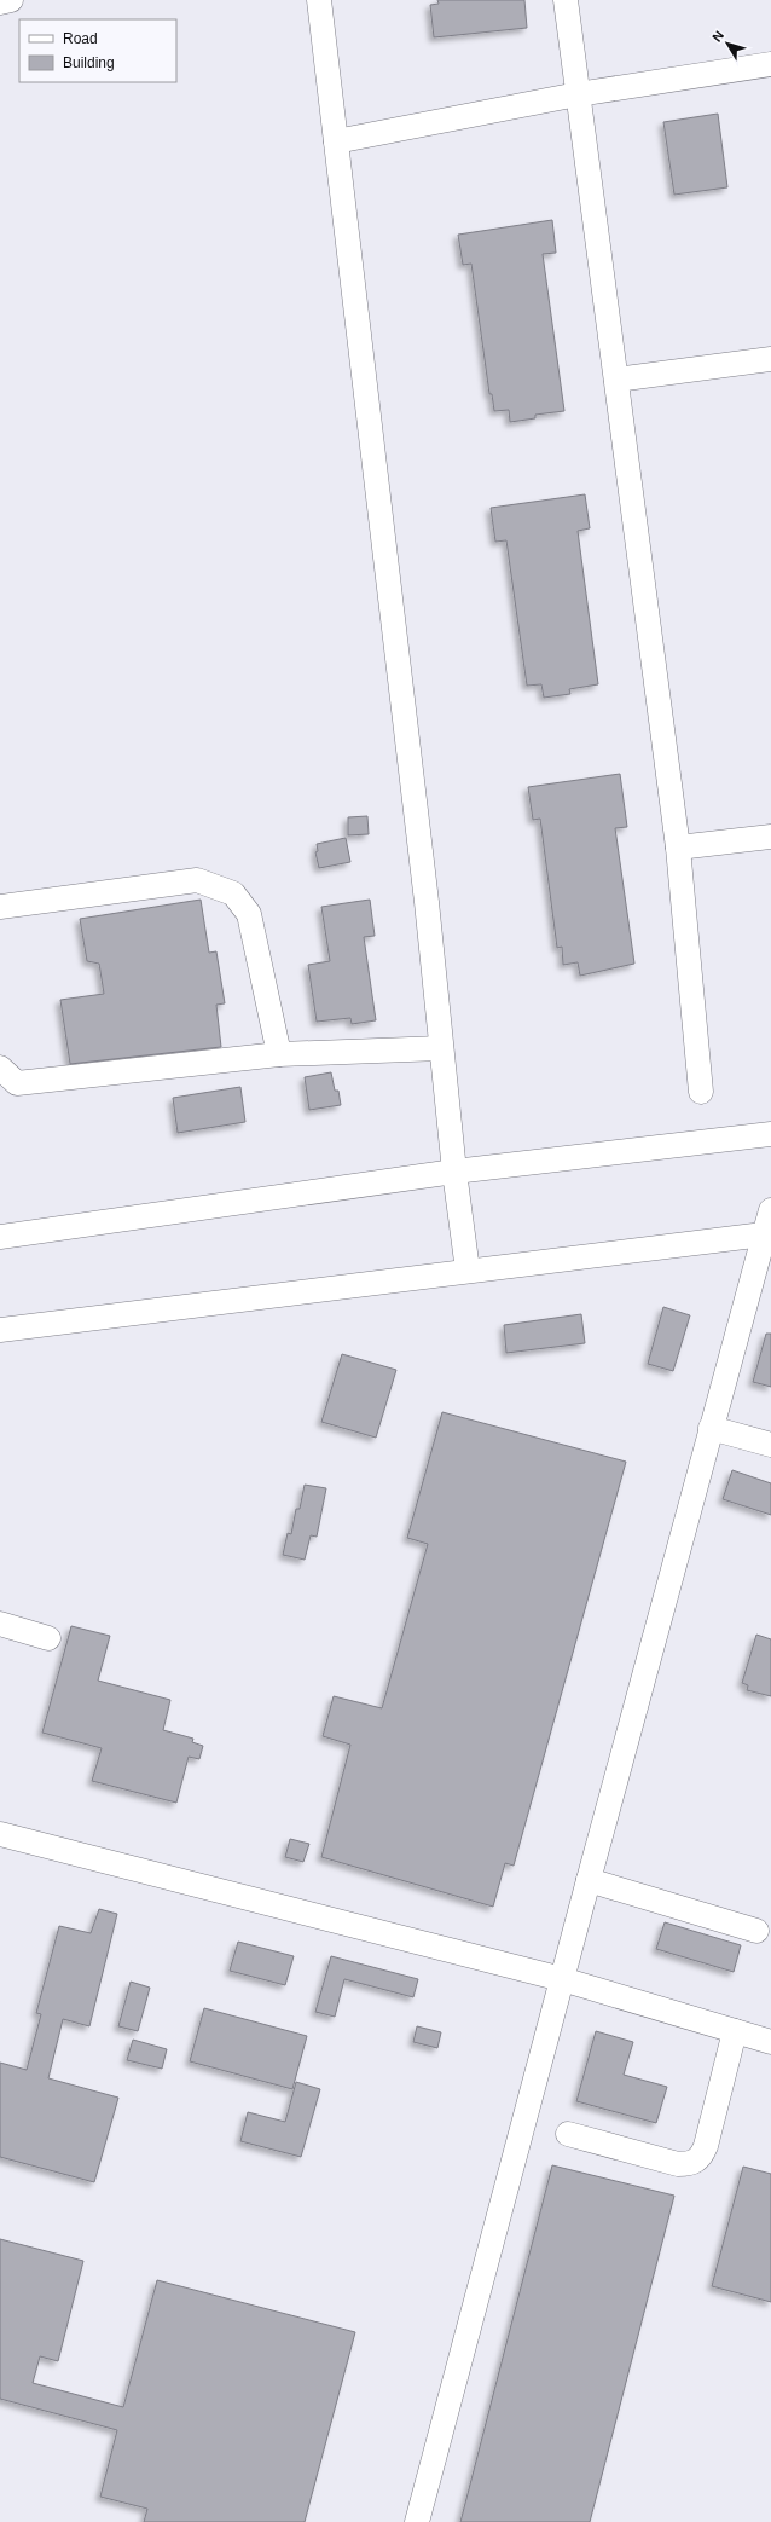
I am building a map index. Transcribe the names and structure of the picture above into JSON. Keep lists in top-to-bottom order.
{
  "legend": ["Road", "Building"],
  "north": "top left"
}
